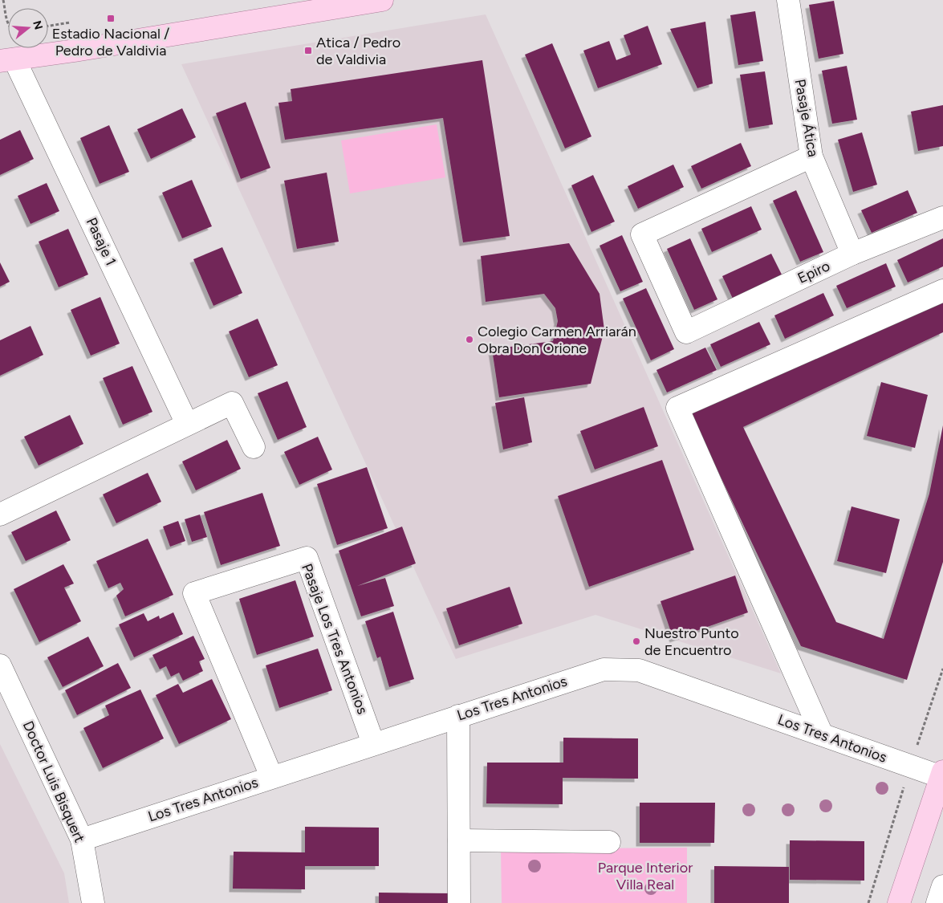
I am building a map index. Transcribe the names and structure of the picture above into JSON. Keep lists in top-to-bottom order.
{
  "streets": {
    "street": [
      "Pasaje Ática",
      "Pasaje 1",
      "Epiro",
      "Pasaje Los Tres Antonios",
      "Los Tres Antonios",
      "Doctor Luis Bisquert"
    ]
  },
  "crossings": [
    ["Pasaje Ática", "Epiro"],
    ["Pasaje Los Tres Antonios", "Los Tres Antonios"],
    ["Los Tres Antonios", "Doctor Luis Bisquert"]
  ],
  "parks": ["Parque Interior Villa Real"],
  "places": {
    "transit": ["Estadio Nacional / Pedro de Valdivia", "Atica / Pedro de Valdivia"],
    "other": ["Colegio Carmen Arriarán Obra Don Orione", "Nuestro Punto de Encuentro"]
  },
  "north": "right"
}
